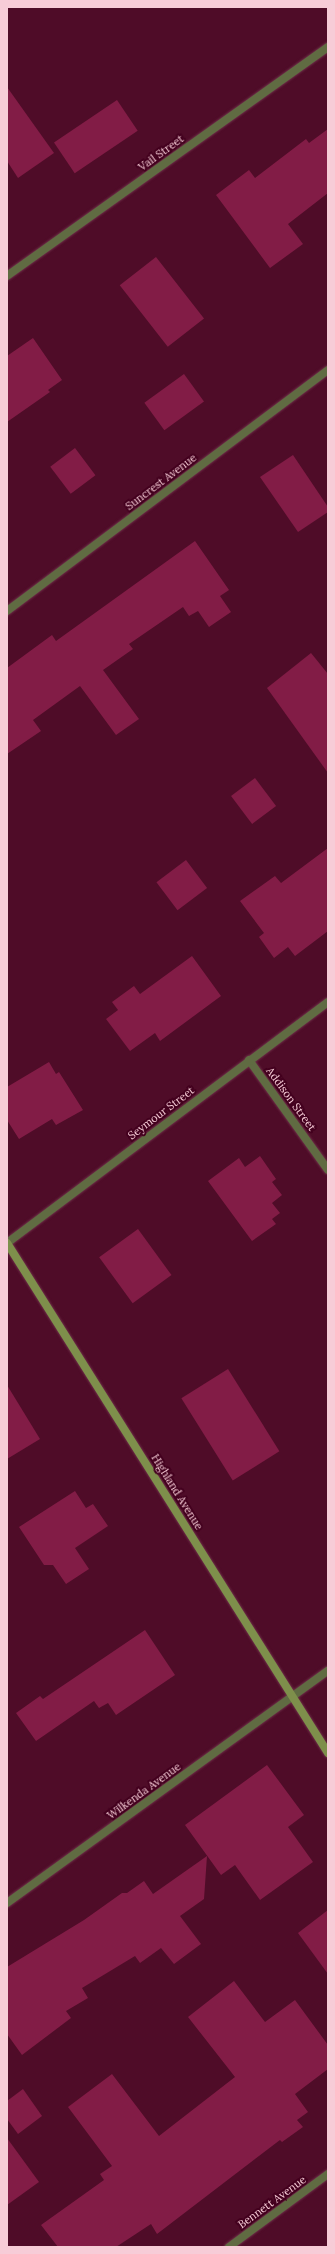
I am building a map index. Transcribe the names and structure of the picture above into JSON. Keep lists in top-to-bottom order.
{
  "streets": {
    "main road": ["Highland Avenue"],
    "street": [
      "Vail Street",
      "Suncrest Avenue",
      "Addison Street",
      "Seymour Street",
      "Wilkenda Avenue",
      "Bennett Avenue"
    ]
  },
  "crossings": [
    ["Addison Street", "Seymour Street"],
    ["Seymour Street", "Highland Avenue"],
    ["Highland Avenue", "Wilkenda Avenue"]
  ]
}
